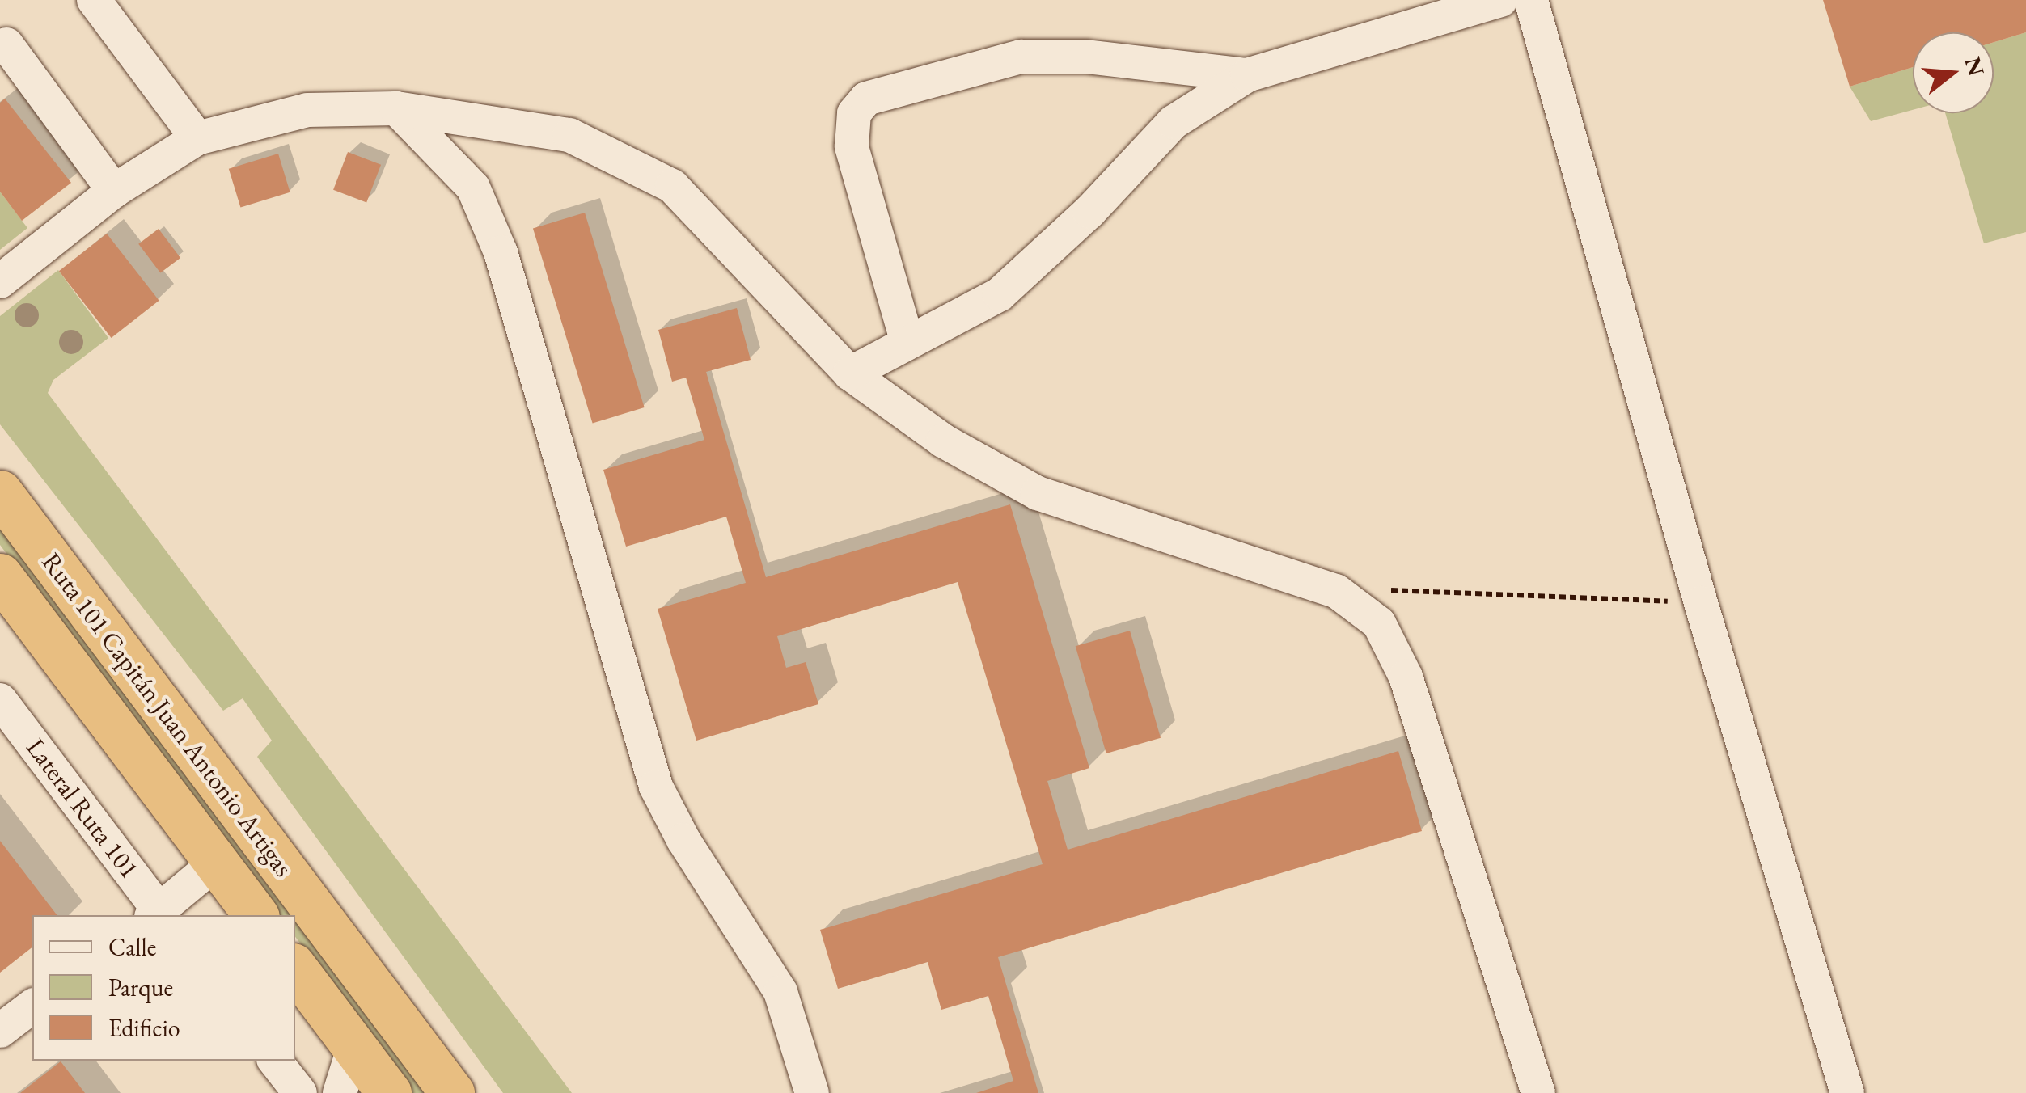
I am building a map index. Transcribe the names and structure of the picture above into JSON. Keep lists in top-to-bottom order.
{
  "streets": {
    "highway": ["Ruta 101 Capitán Juan Antonio Artigas"],
    "street": ["Lateral Ruta 101"]
  },
  "legend": ["Calle", "Parque", "Edificio"],
  "north": "right"
}
